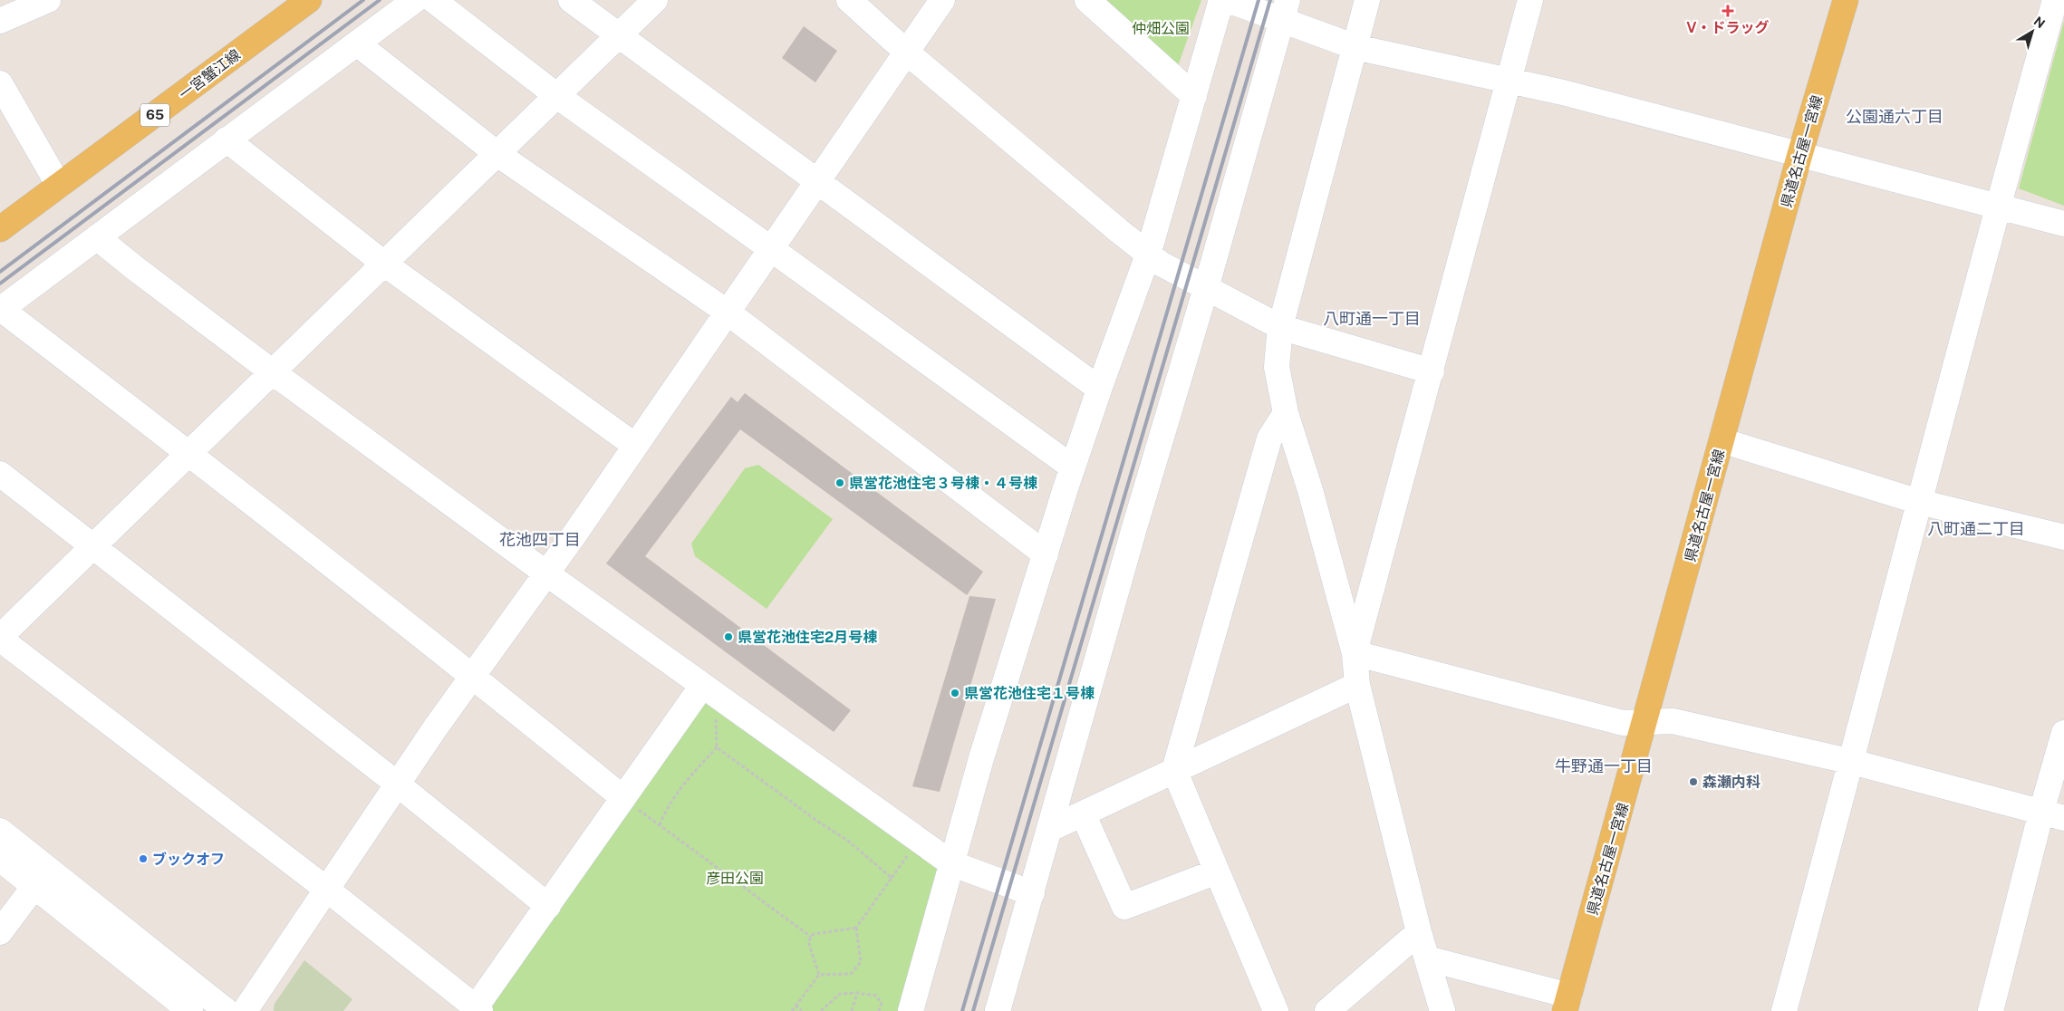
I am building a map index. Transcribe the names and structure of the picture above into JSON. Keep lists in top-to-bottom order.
{
  "streets": {
    "main road": ["一宮蟹江線", "65", "県道名古屋一宮線"]
  },
  "districts": [
    "公園通六丁目",
    "八町通一丁目",
    "八町通二丁目",
    "花池四丁目",
    "牛野通一丁目"
  ],
  "parks": ["仲畑公園", "彦田公園"],
  "places": {
    "health": ["V・ドラッグ"],
    "other": [
      "県営花池住宅３号棟・４号棟",
      "県営花池住宅2月号棟",
      "県営花池住宅１号棟",
      "森瀬内科",
      "ブックオフ"
    ]
  },
  "north": "top right"
}
